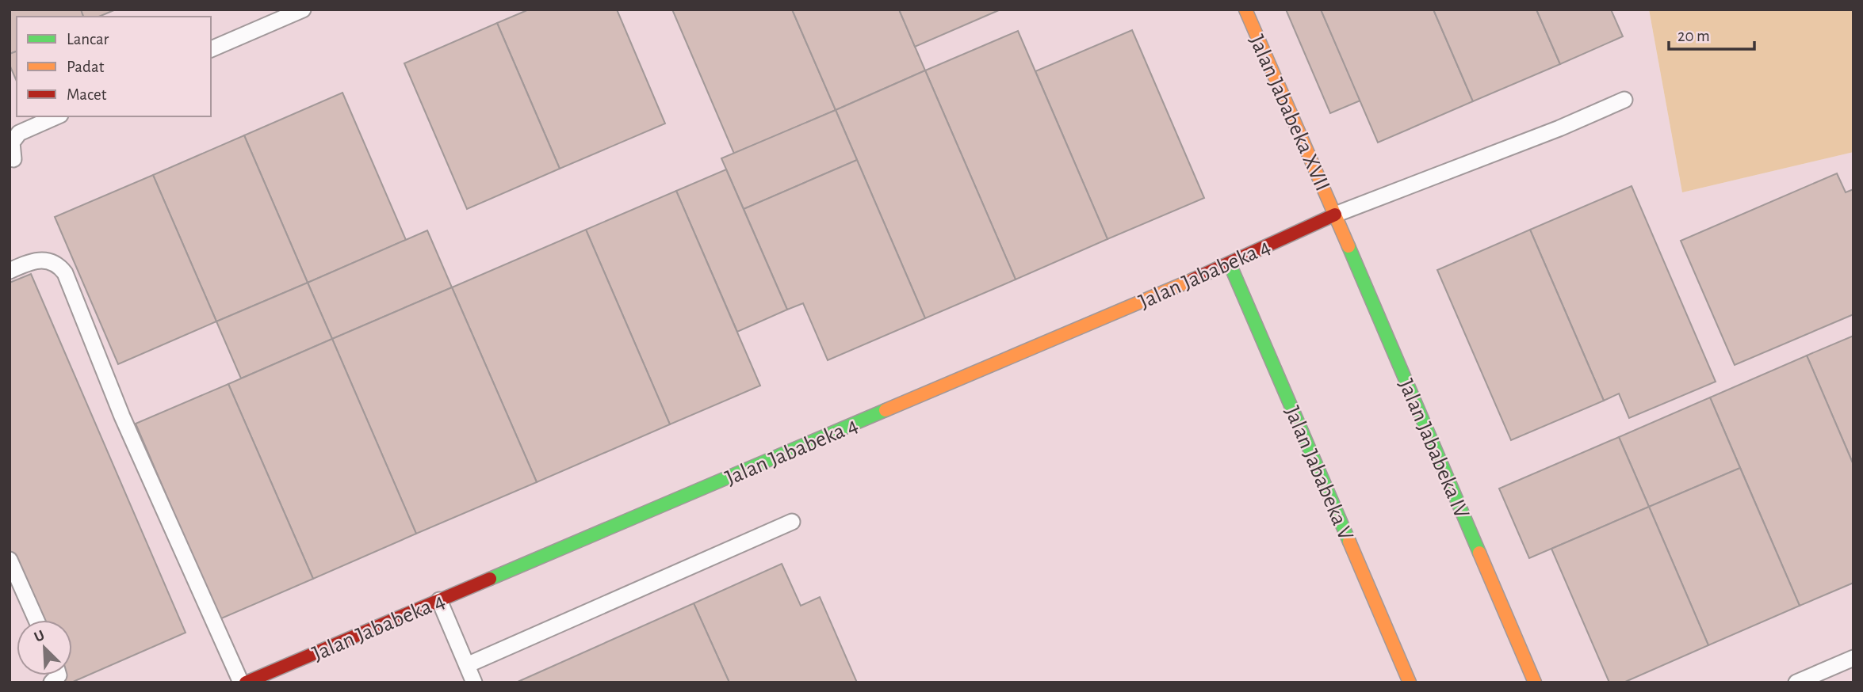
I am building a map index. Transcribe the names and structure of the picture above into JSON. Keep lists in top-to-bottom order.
{
  "streets": {
    "street": [
      "Jalan Jababeka XVII",
      "Jalan Jababeka 4",
      "Jalan Jababeka IV",
      "Jalan Jababeka V"
    ]
  },
  "crossings": [
    ["Jalan Jababeka XVII", "Jalan Jababeka 4"],
    ["Jalan Jababeka XVII", "Jalan Jababeka IV"],
    ["Jalan Jababeka 4", "Jalan Jababeka IV"],
    ["Jalan Jababeka 4", "Jalan Jababeka V"]
  ],
  "legend": ["Lancar", "Padat", "Macet"],
  "scale_bar": "20 m",
  "north": "top left"
}
